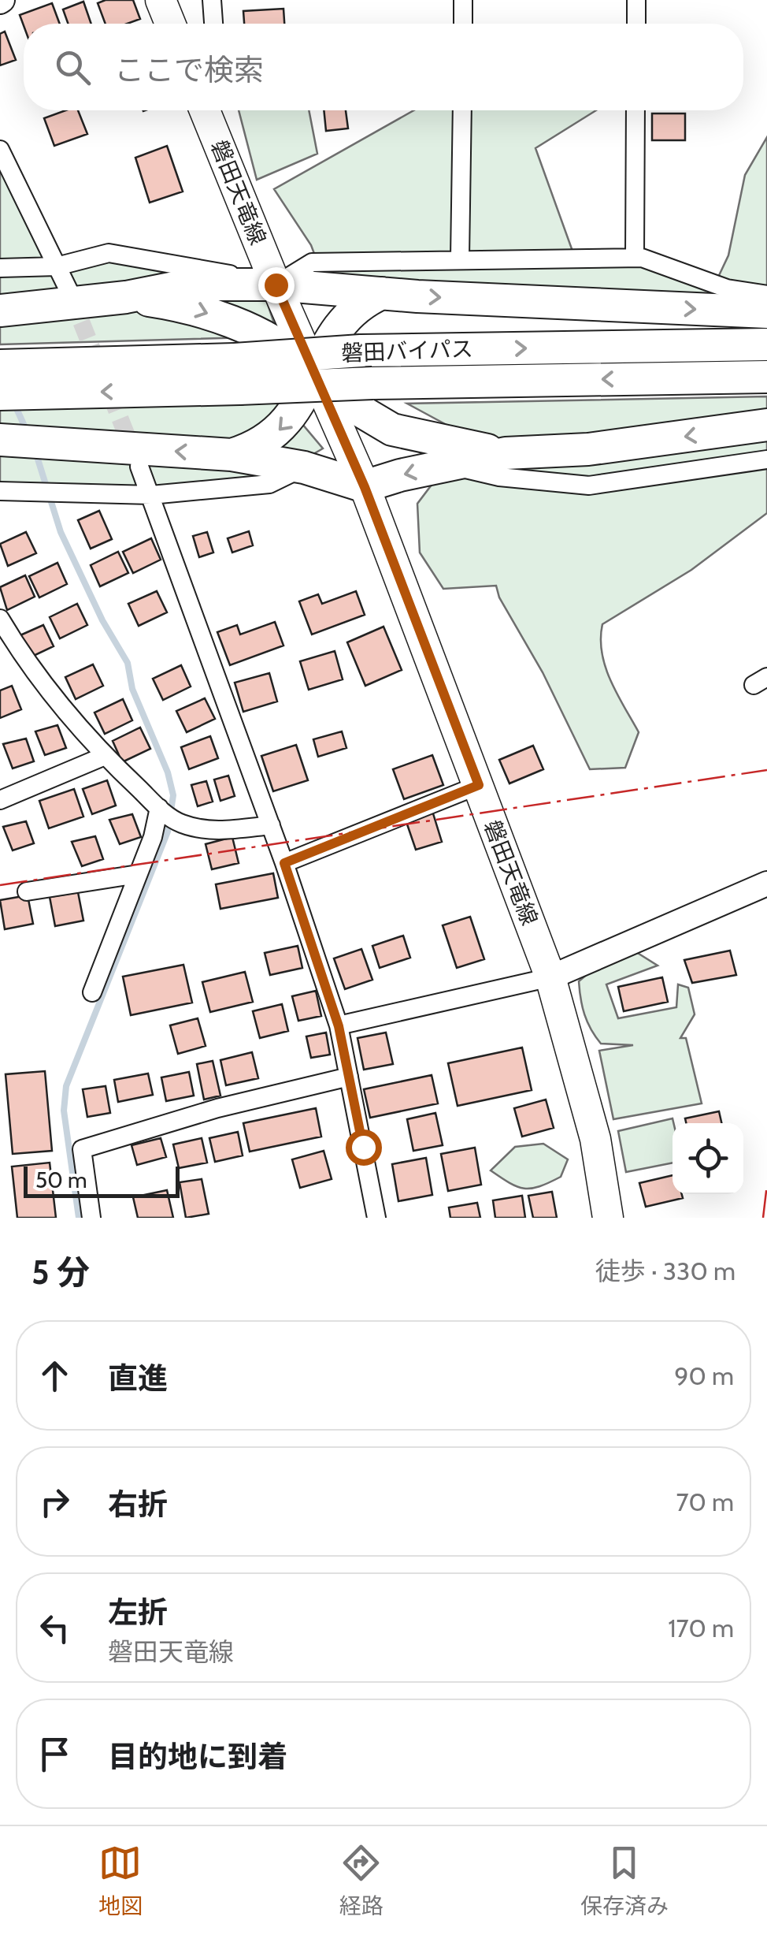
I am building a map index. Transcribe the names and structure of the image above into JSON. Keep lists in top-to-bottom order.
{
  "streets": {
    "highway": ["磐田バイパス"],
    "main road": ["磐田天竜線"]
  },
  "scale_bar": "50 m",
  "page": {
    "search": "ここで検索",
    "scale": "50 m",
    "heading": ["5 分", "徒歩 · 330 m"],
    "list": [
      ["直進", "90 m"],
      ["右折", "70 m"],
      ["左折", "磐田天竜線", "170 m"],
      "目的地に到着"
    ],
    "nav": ["地図", "経路", "保存済み"]
  }
}
